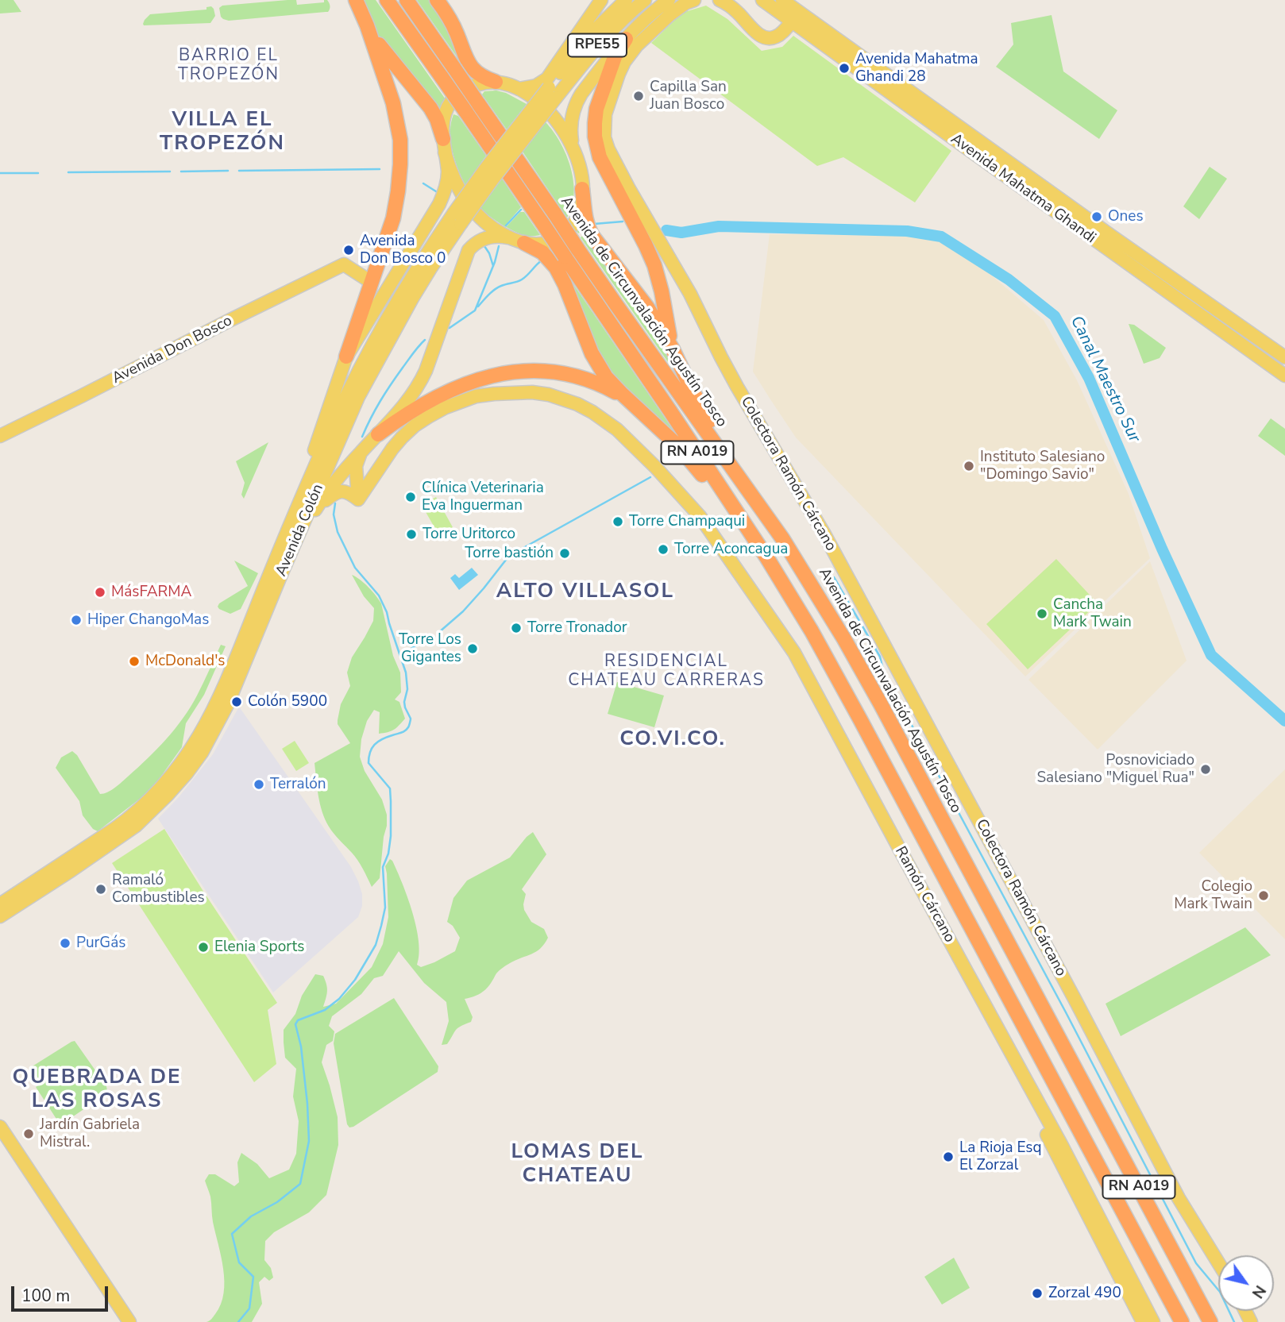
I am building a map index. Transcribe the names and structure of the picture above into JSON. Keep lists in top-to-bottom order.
{
  "streets": {
    "highway": ["Avenida de Circunvalación Agustín Tosco", "RN A019"],
    "main road": [
      "RPE55",
      "Avenida Mahatma Ghandi",
      "Avenida Don Bosco",
      "Colectora Ramón Cárcano",
      "Avenida Colón",
      "Ramón Cárcano"
    ]
  },
  "crossings": [
    ["RPE55", "Avenida Colón"]
  ],
  "districts": [
    "BARRIO EL TROPEZÓN",
    "VILLA EL TROPEZÓN",
    "ALTO VILLASOL",
    "RESIDENCIAL CHATEAU CARRERAS",
    "CO.VI.CO.",
    "QUEBRADA DE LAS ROSAS",
    "LOMAS DEL CHATEAU"
  ],
  "water": ["Canal Maestro Sur"],
  "places": [
    "Avenida Mahatma Ghandi 28",
    "Capilla San Juan Bosco",
    "Ones",
    "Avenida Don Bosco 0",
    "Instituto Salesiano \"Domingo Savio\"",
    "Clínica Veterinaria Eva Inguerman",
    "Torre Champaqui",
    "Torre Uritorco",
    "Torre Aconcagua",
    "Torre bastión",
    "MásFARMA",
    "Cancha Mark Twain",
    "Hiper ChangoMas",
    "Torre Tronador",
    "Torre Los Gigantes",
    "McDonald's",
    "Colón 5900",
    "Posnoviciado Salesiano \"Miguel Rua\"",
    "Terralón",
    "Ramaló Combustibles",
    "Colegio Mark Twain",
    "PurGás",
    "Elenia Sports",
    "Jardín Gabriela Mistral.",
    "La Rioja Esq El Zorzal",
    "Zorzal 490"
  ],
  "scale_bar": "100 m",
  "north": "bottom right"
}
